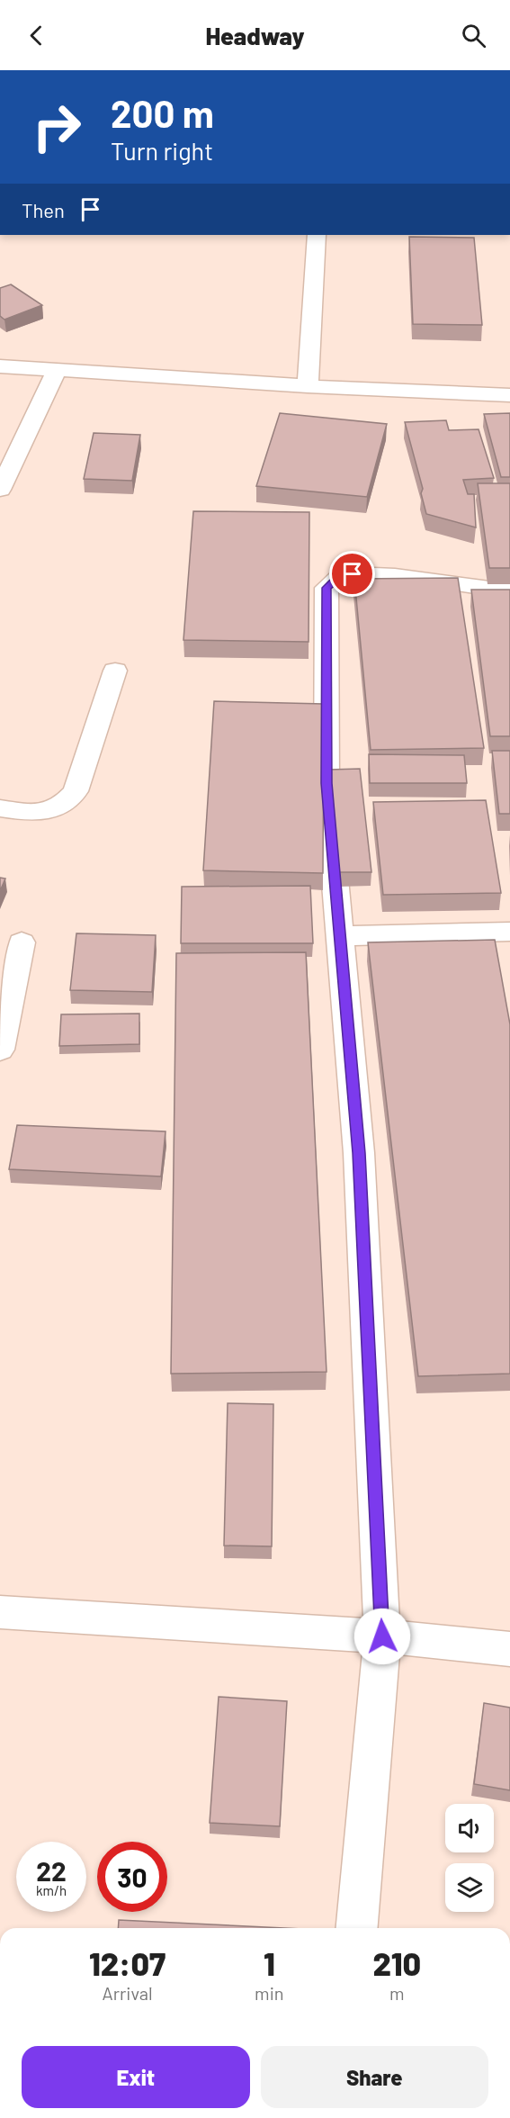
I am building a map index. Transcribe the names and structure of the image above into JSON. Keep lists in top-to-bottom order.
{
  "page": {
    "header": "Headway",
    "turn": ["200 m", "Turn right"],
    "then": "Then",
    "speed": "22 km/h",
    "limit": "30",
    "eta": [
      "12:07",
      "Arrival",
      "1",
      "min",
      "210",
      "m"
    ],
    "buttons": ["Exit", "Share"]
  }
}
